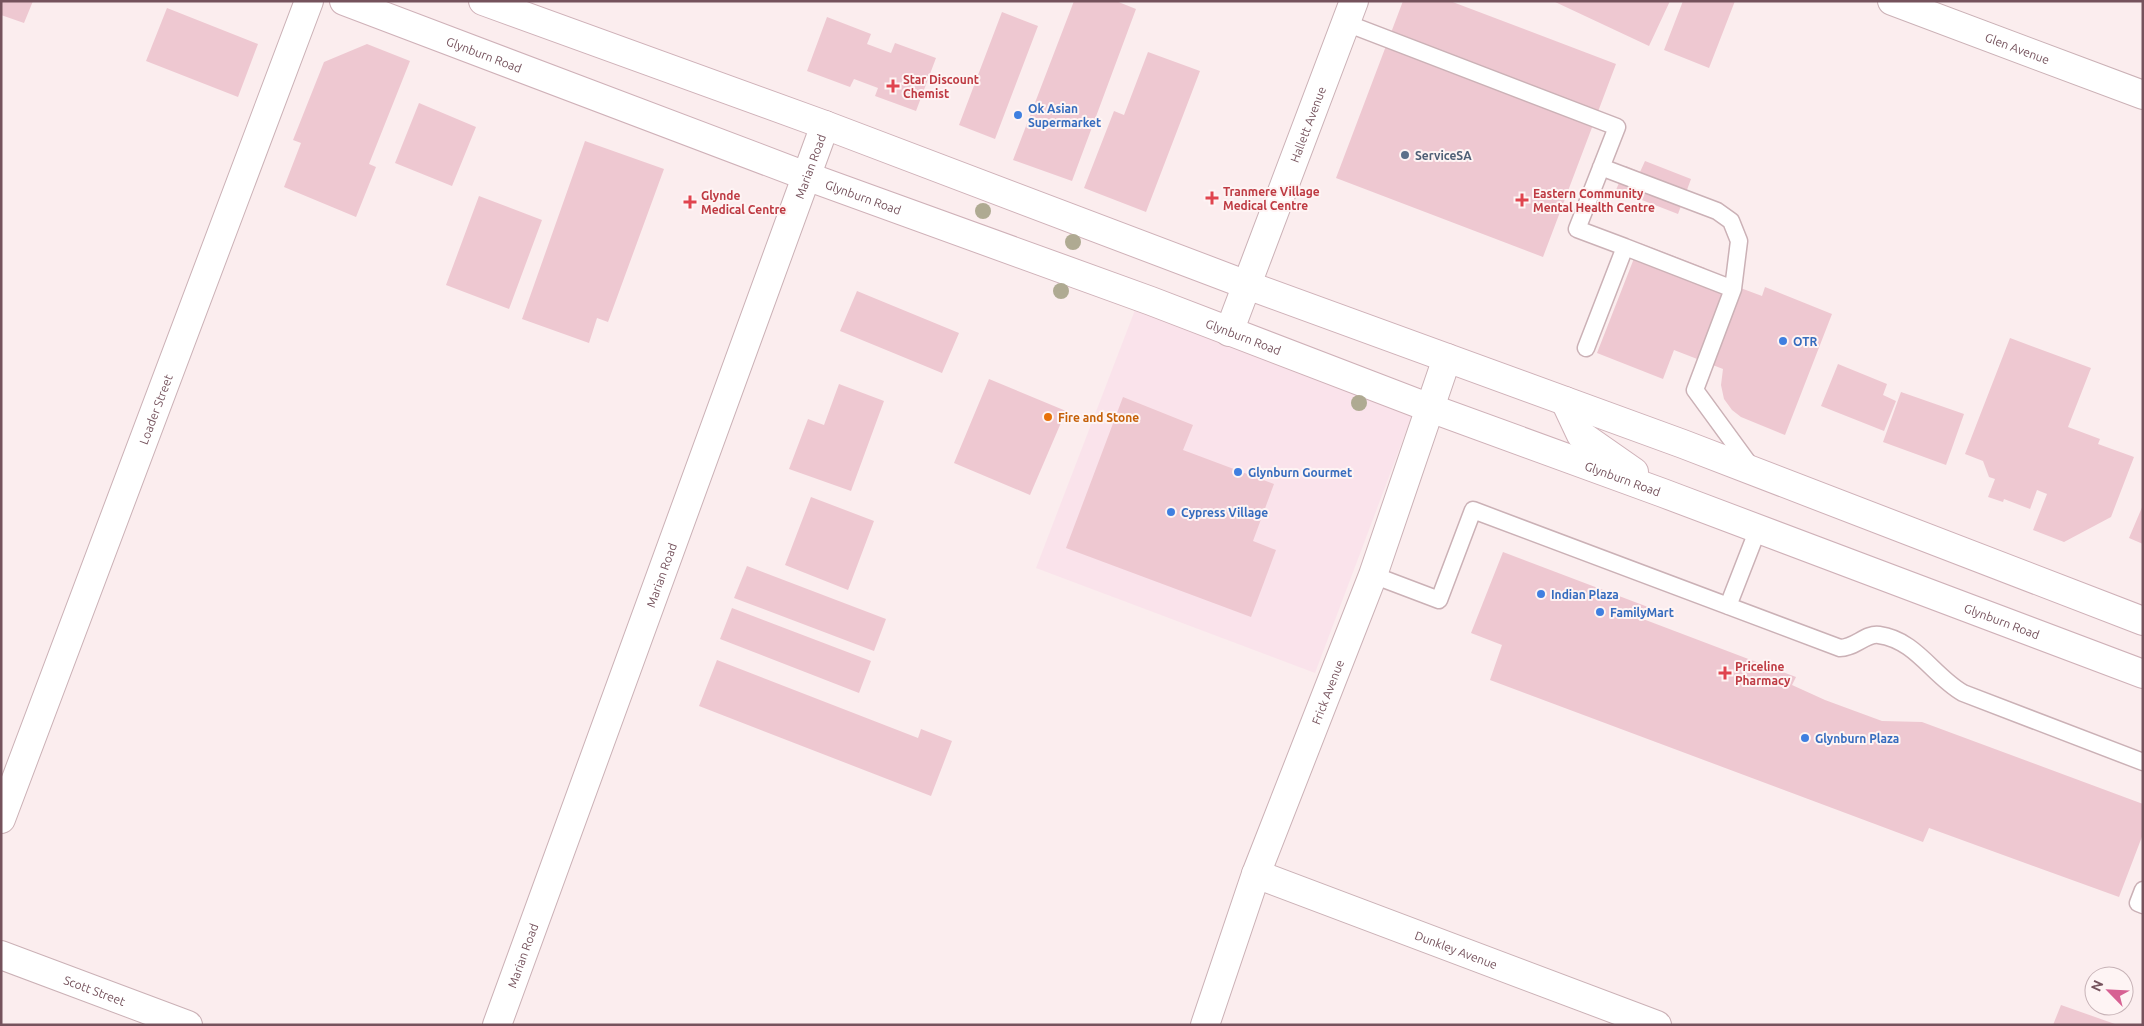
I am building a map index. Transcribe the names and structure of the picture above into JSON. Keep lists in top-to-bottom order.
{
  "streets": {
    "main road": [
      "Glen Avenue",
      "Glynburn Road",
      "Hallett Avenue",
      "Marian Road",
      "Loader Street",
      "Frick Avenue",
      "Dunkley Avenue",
      "Scott Street"
    ]
  },
  "crossings": [
    ["Glynburn Road", "Hallett Avenue"],
    ["Glynburn Road", "Marian Road"],
    ["Glynburn Road", "Frick Avenue"],
    ["Frick Avenue", "Dunkley Avenue"]
  ],
  "places": {
    "health": [
      "Star Discount Chemist",
      "Tranmere Village Medical Centre",
      "Eastern Community Mental Health Centre",
      "Glynde Medical Centre",
      "Priceline Pharmacy"
    ],
    "other": [
      "Ok Asian Supermarket",
      "ServiceSA",
      "OTR",
      "Fire and Stone",
      "Glynburn Gourmet",
      "Cypress Village",
      "Indian Plaza",
      "FamilyMart",
      "Glynburn Plaza"
    ]
  },
  "north": "top left"
}
